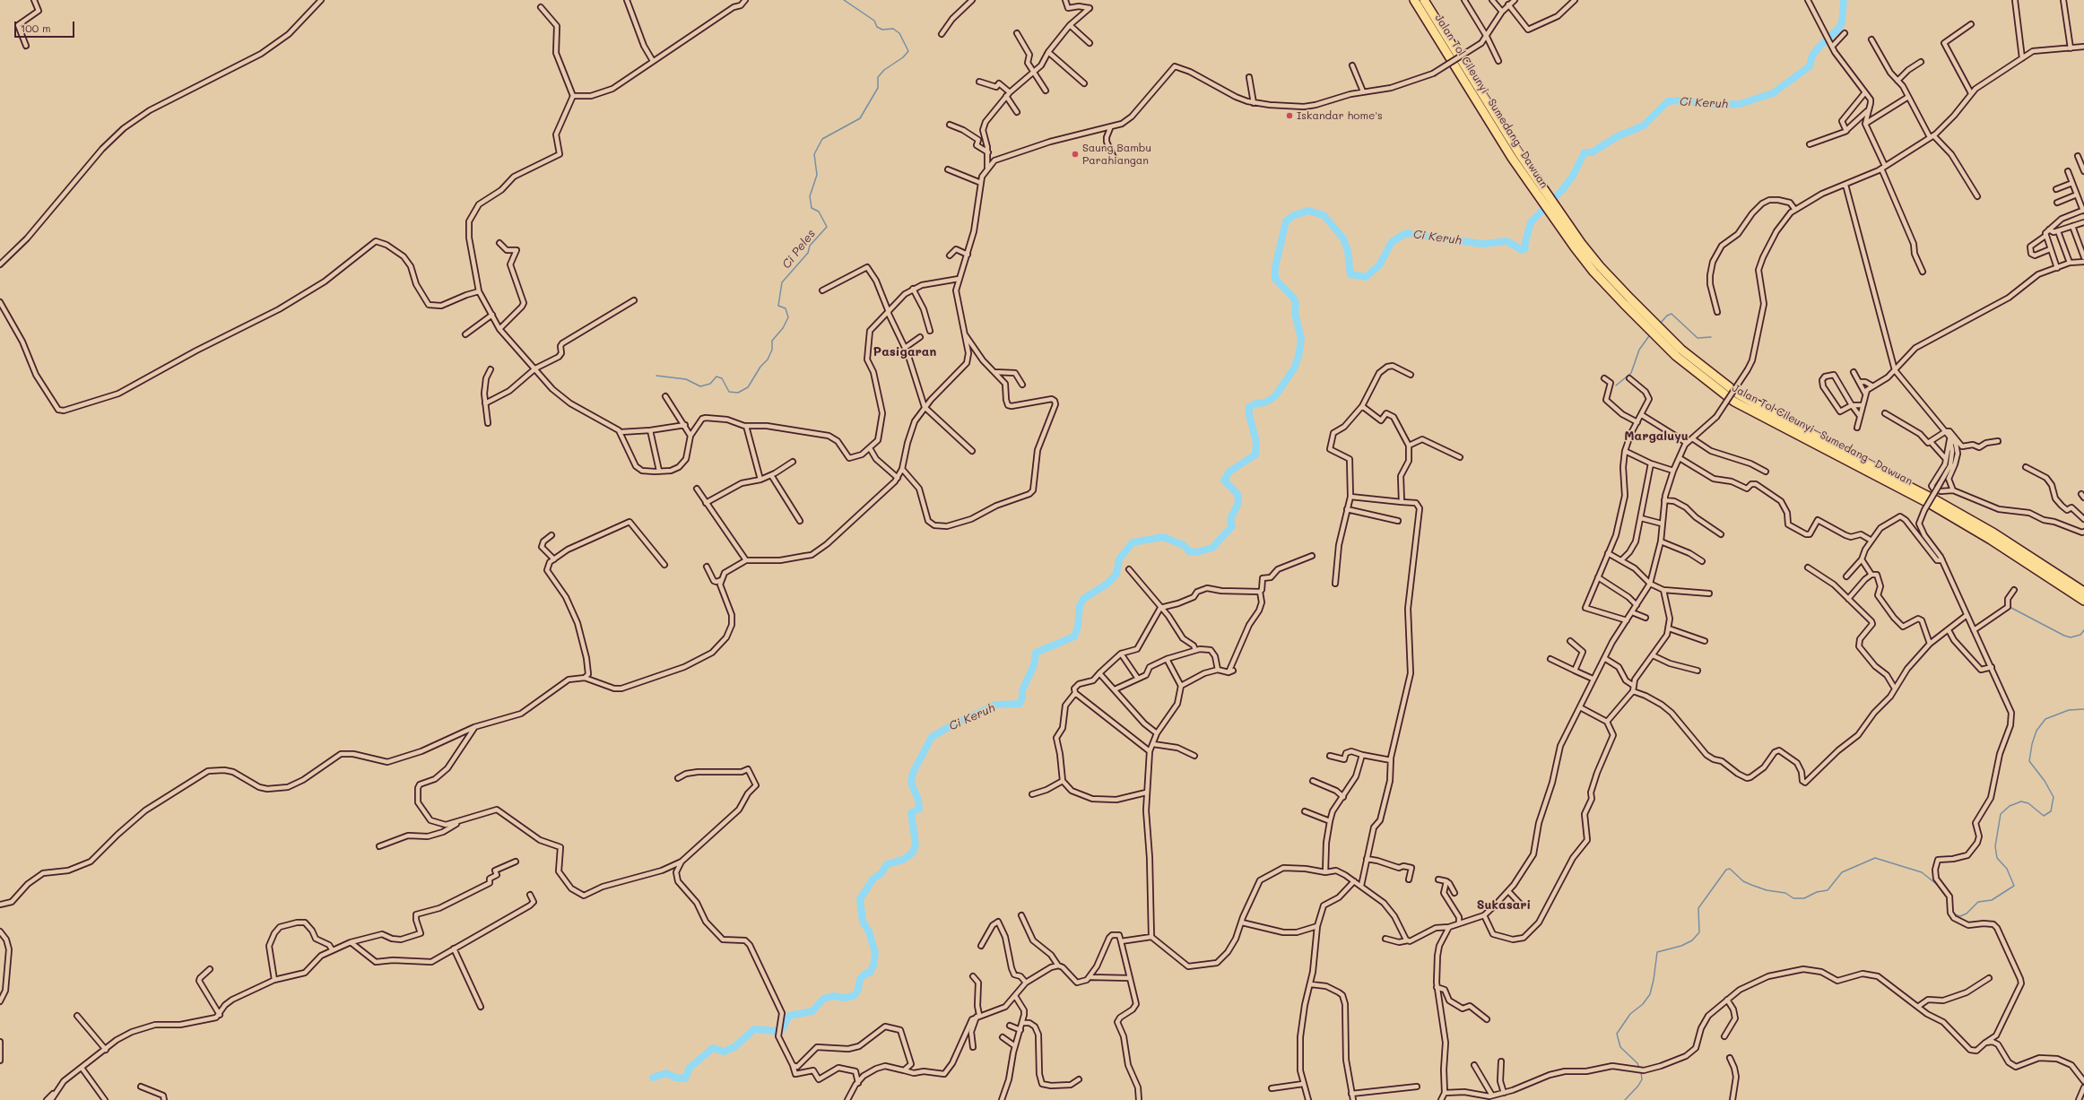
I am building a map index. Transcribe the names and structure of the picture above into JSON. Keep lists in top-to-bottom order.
{
  "streets": {
    "highway": ["Jalan Tol Cileunyi–Sumedang–Dawuan"]
  },
  "districts": ["Pasigaran", "Margaluyu", "Sukasari"],
  "water": ["Ci Keruh", "Ci Peles"],
  "places": ["Iskandar home's", "Saung Bambu Parahiangan"],
  "scale_bar": "100 m"
}
